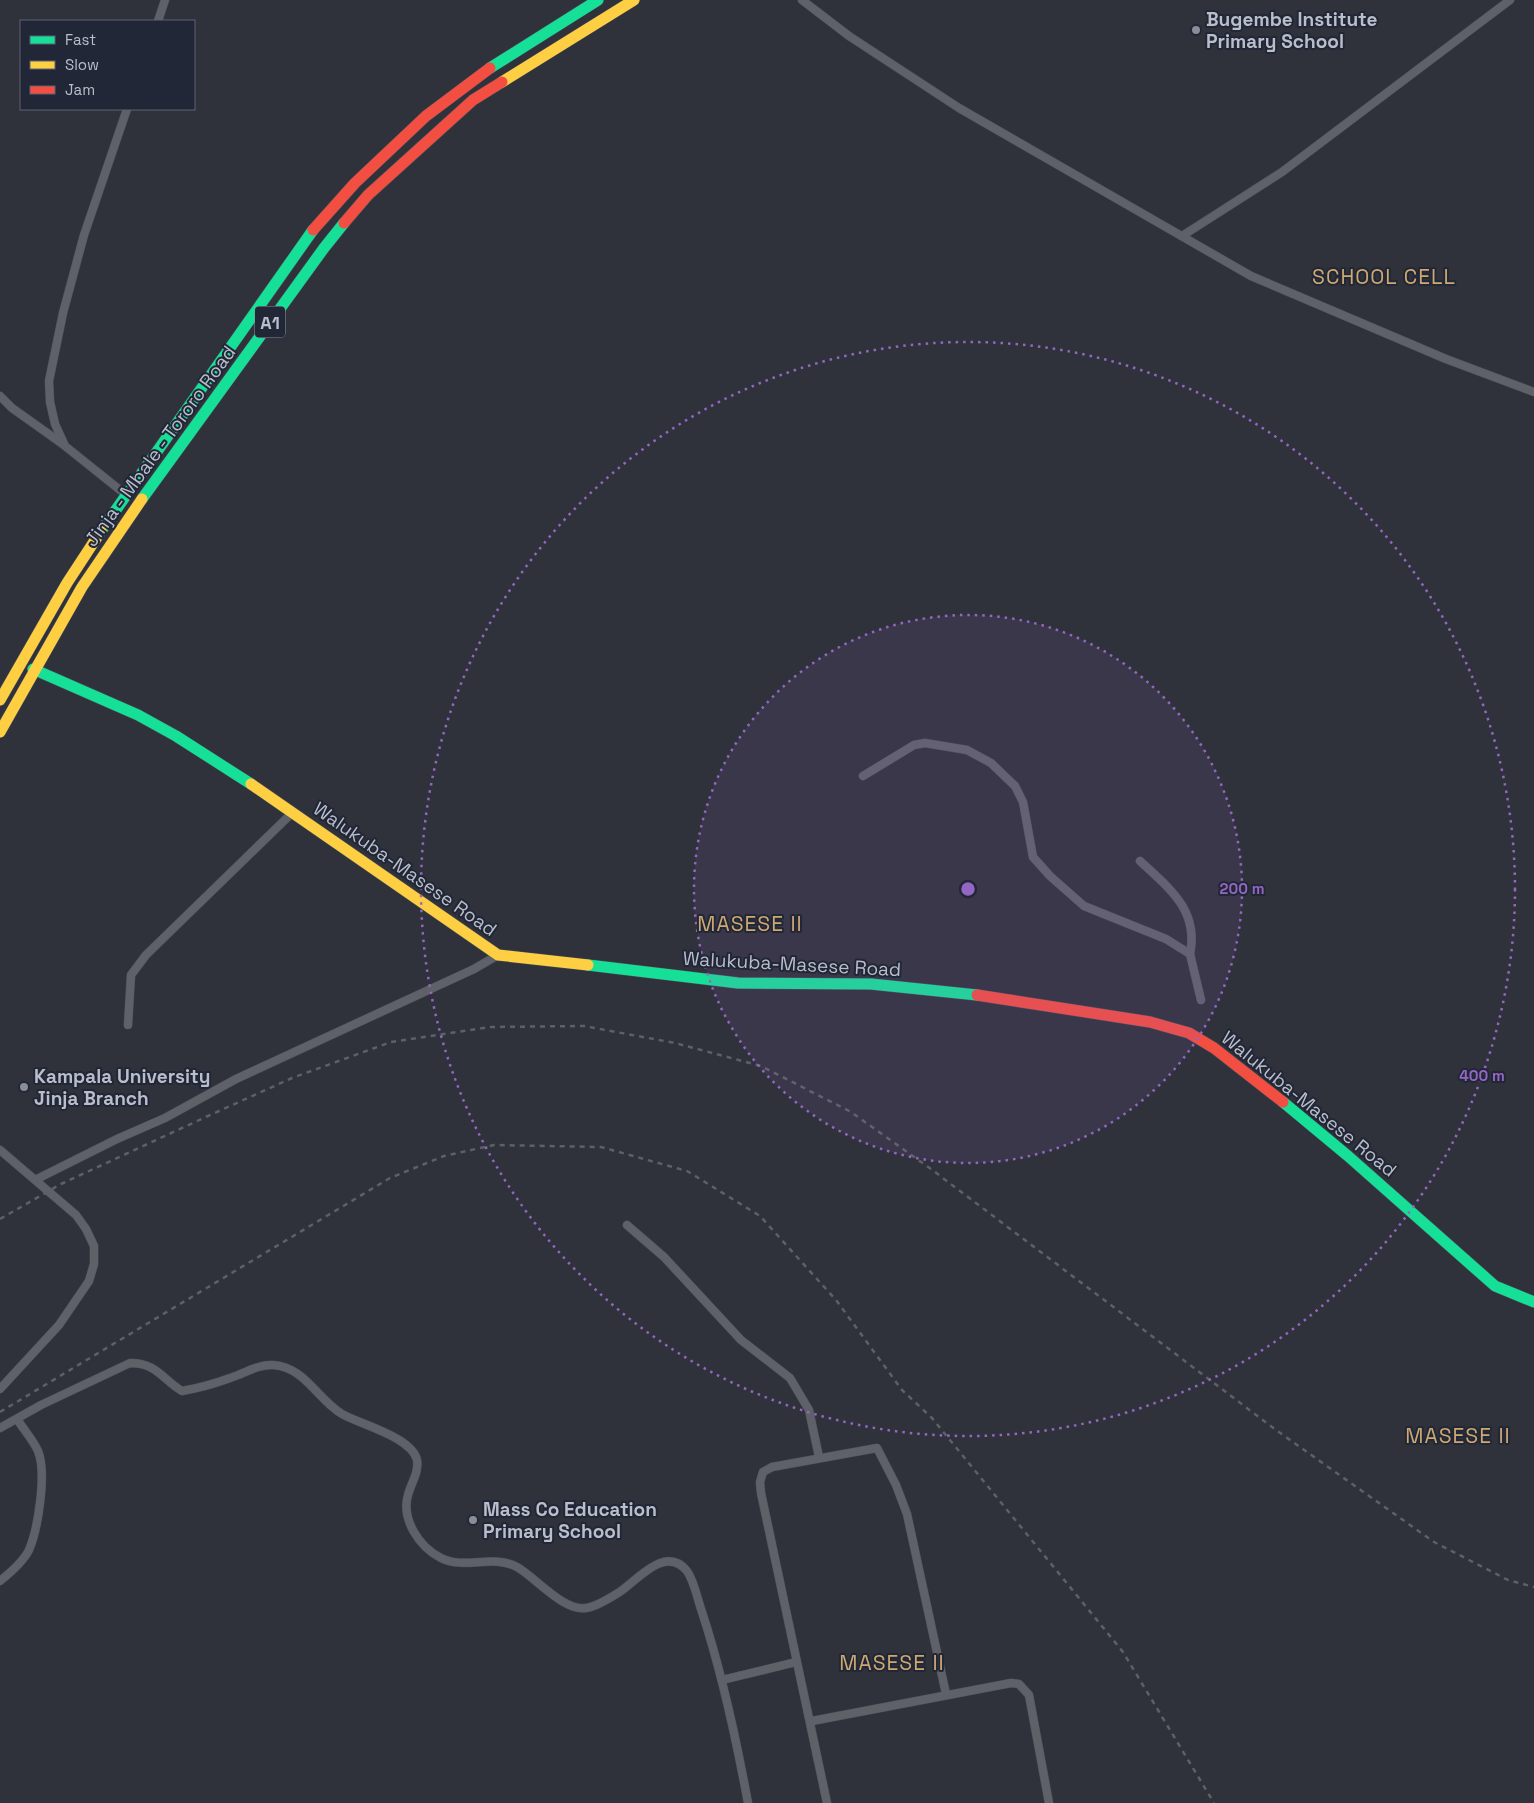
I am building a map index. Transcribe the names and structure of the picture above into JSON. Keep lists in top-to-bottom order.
{
  "streets": {
    "main road": ["A1", "Jinja - Mbale - Tororo Road", "Walukuba-Masese Road"]
  },
  "crossings": [
    ["Jinja - Mbale - Tororo Road", "Walukuba-Masese Road"]
  ],
  "districts": [
    "SCHOOL CELL",
    "MASESE II",
    "MASESE II",
    "MASESE II"
  ],
  "places": ["Bugembe Institute Primary School", "Kampala University Jinja Branch", "Mass Co Education Primary School"],
  "legend": ["Fast", "Slow", "Jam"],
  "rings": ["200 m", "400 m"]
}
